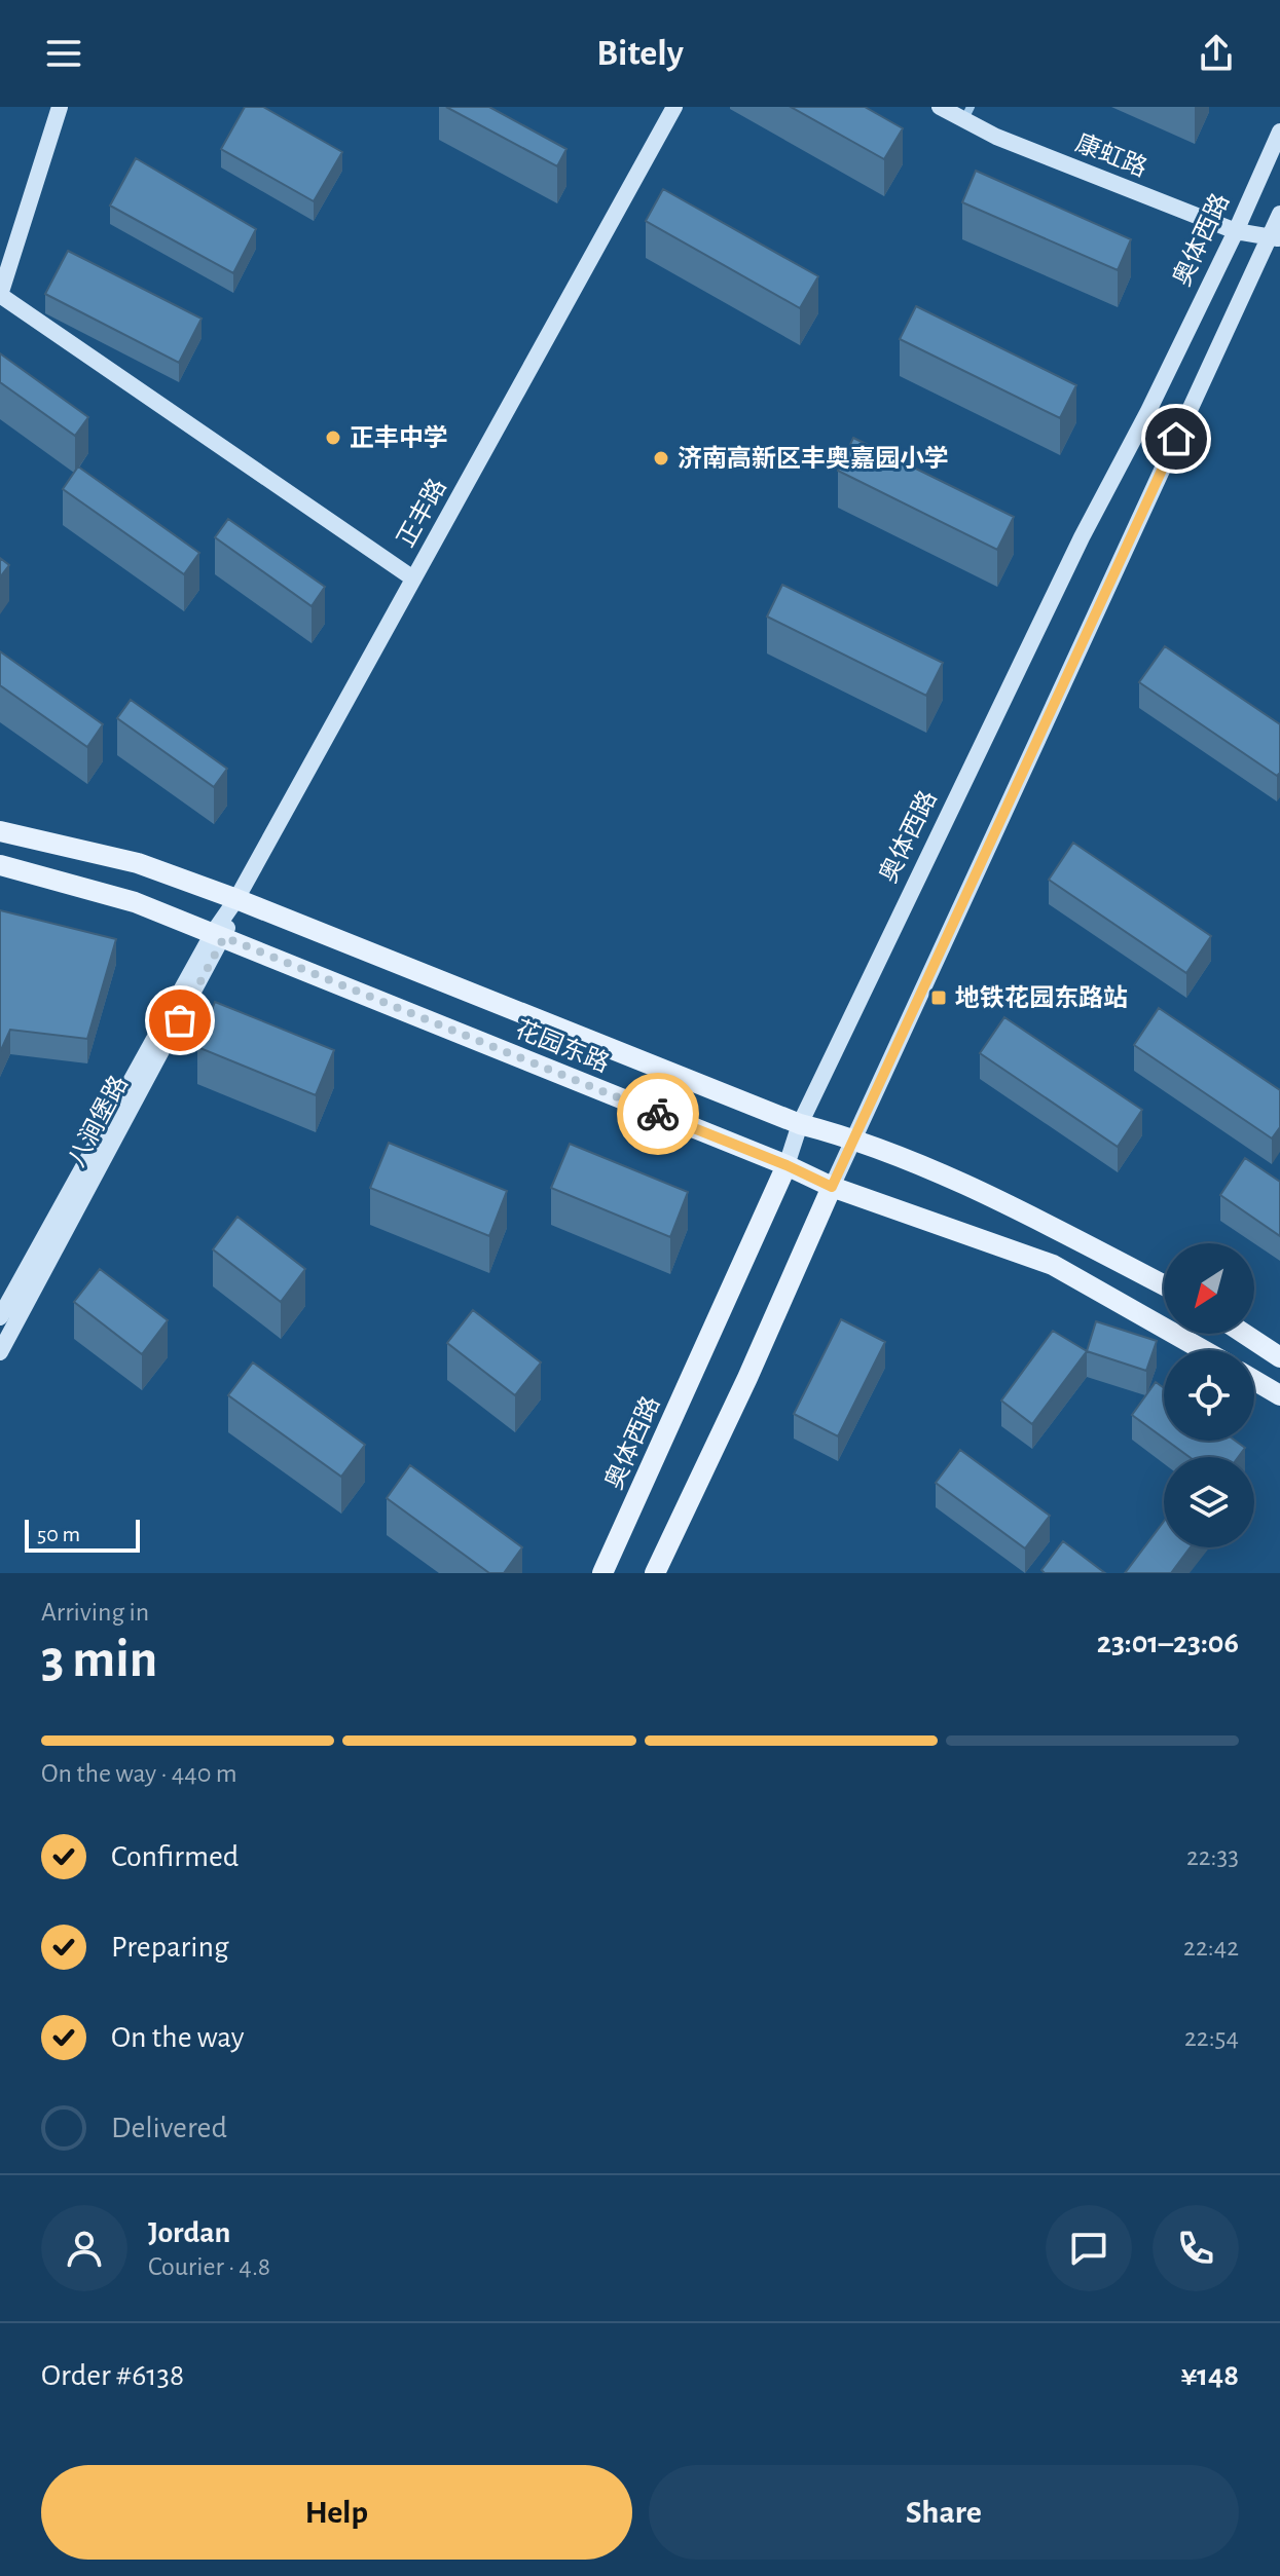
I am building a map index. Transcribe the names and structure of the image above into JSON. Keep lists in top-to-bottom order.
{
  "streets": {
    "main road": [
      "康虹路",
      "奥体西路",
      "正丰路",
      "花园东路",
      "八涧堡路"
    ]
  },
  "crossings": [
    ["康虹路", "奥体西路"],
    ["奥体西路", "花园东路"],
    ["正丰路", "花园东路"],
    ["正丰路", "八涧堡路"],
    ["花园东路", "八涧堡路"]
  ],
  "places": {
    "other": ["正丰中学", "济南高新区丰奥嘉园小学"],
    "transit": ["地铁花园东路站"]
  },
  "scale_bar": "50 m",
  "north": "bottom left",
  "page": {
    "header": "Bitely",
    "scale": "50 m",
    "heading": ["3 min", "Arriving in", "23:01–23:06"],
    "panel": [
      "Jordan",
      "Courier · 4.8",
      "Order #6138",
      "¥148"
    ],
    "bar": "On the way · 440 m",
    "list": [
      ["Confirmed", "22:33"],
      ["Preparing", "22:42"],
      ["On the way", "22:54"],
      "Delivered"
    ],
    "buttons": ["Help", "Share"]
  }
}
